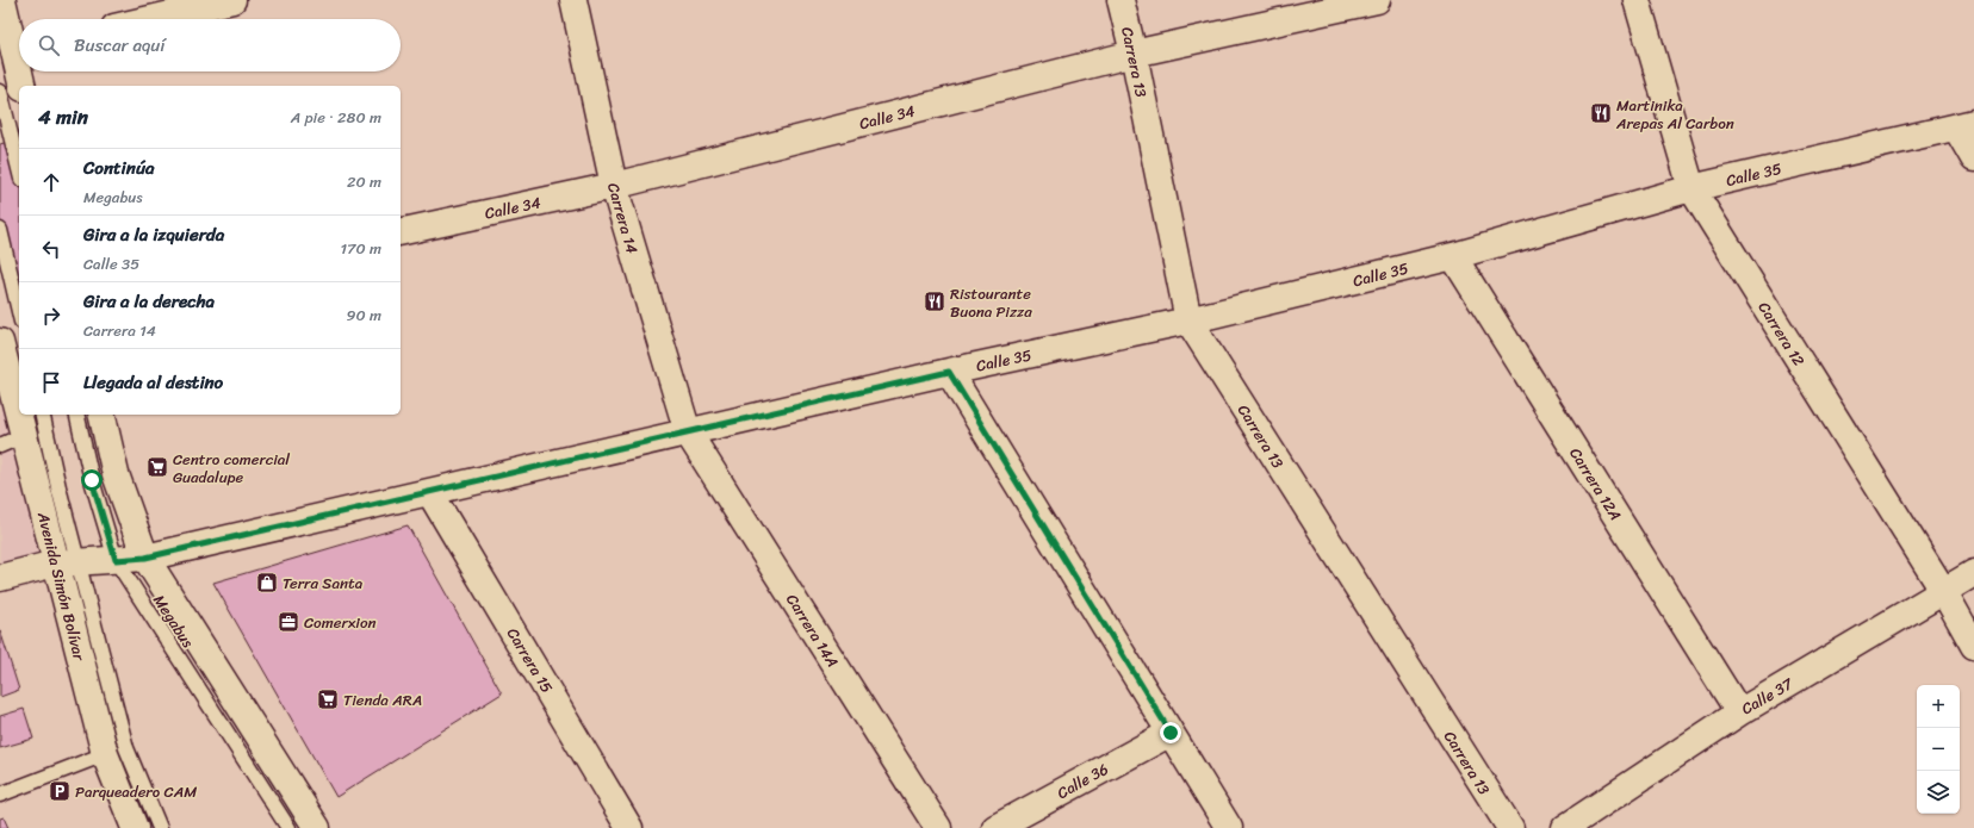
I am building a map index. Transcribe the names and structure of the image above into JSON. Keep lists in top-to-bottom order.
{
  "streets": {
    "street": [
      "Carrera 13",
      "Calle 34",
      "Calle 35",
      "Carrera 14",
      "Carrera 12",
      "Carrera 12A",
      "Avenida Simón Bolívar",
      "Carrera 14A",
      "Carrera 15",
      "Calle 37",
      "Calle 36"
    ],
    "lane": ["Megabus"]
  },
  "crossings": [
    ["Carrera 13", "Calle 34"],
    ["Carrera 13", "Calle 35"],
    ["Calle 34", "Carrera 14"],
    ["Calle 35", "Carrera 14"],
    ["Calle 35", "Carrera 12"],
    ["Calle 35", "Carrera 12A"],
    ["Calle 35", "Avenida Simón Bolívar"],
    ["Calle 35", "Megabus"],
    ["Calle 35", "Carrera 14A"],
    ["Calle 35", "Carrera 15"],
    ["Carrera 14", "Carrera 14A"],
    ["Carrera 12", "Calle 37"],
    ["Carrera 12A", "Calle 37"]
  ],
  "places": {
    "restaurant": ["Martinika Arepas Al Carbon", "Ristourante Buona Pizza"],
    "supermarket": ["Centro comercial Guadalupe", "Tienda ARA"],
    "shop": ["Terra Santa"],
    "office": ["Comerxion"],
    "parking": ["Parqueadero CAM"]
  },
  "page": {
    "search": "Buscar aquí",
    "heading": ["4 min", "A pie · 280 m"],
    "list": [
      ["Continúa", "Megabus", "20 m"],
      ["Gira a la izquierda", "Calle 35", "170 m"],
      ["Gira a la derecha", "Carrera 14", "90 m"],
      "Llegada al destino"
    ],
    "map_buttons": ["+", "−"]
  }
}
